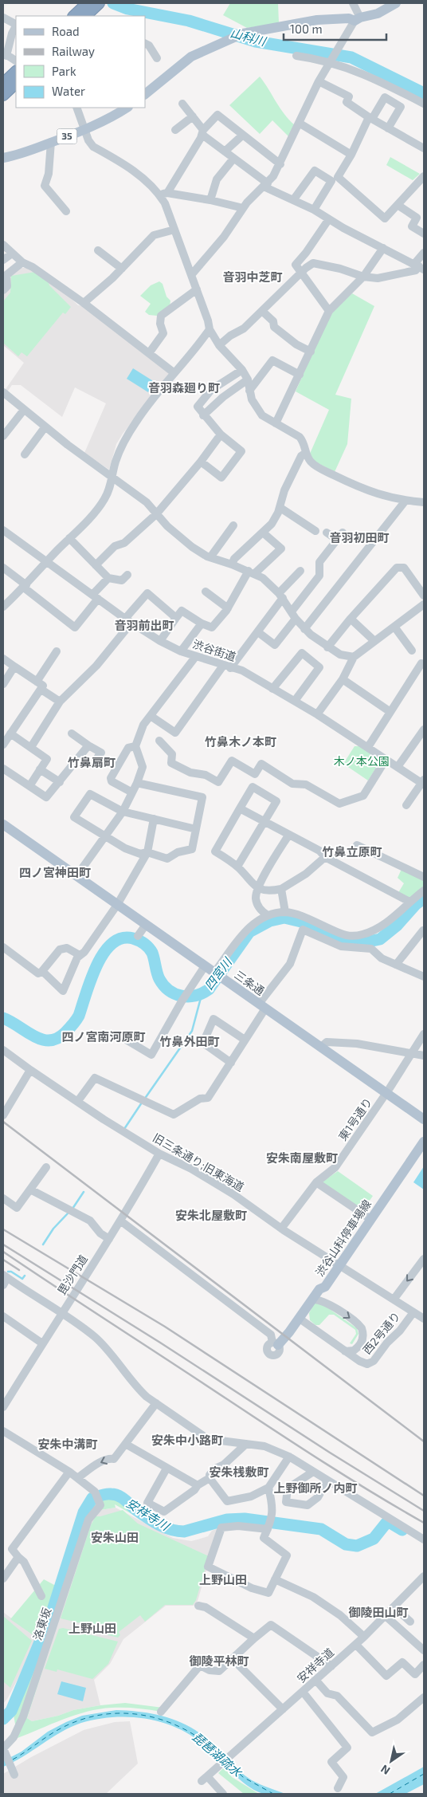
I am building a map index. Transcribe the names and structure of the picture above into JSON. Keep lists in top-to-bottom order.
{
  "streets": {
    "main road": ["35", "三条通", "渋谷山科停車場線"],
    "street": [
      "渋谷街道",
      "東1号通り",
      "旧三条通り;旧東海道",
      "毘沙門道",
      "西2号通り",
      "洛東坂",
      "安祥寺道"
    ]
  },
  "crossings": [
    ["三条通", "東1号通り"],
    ["東1号通り", "旧三条通り;旧東海道"],
    ["旧三条通り;旧東海道", "渋谷山科停車場線"],
    ["旧三条通り;旧東海道", "毘沙門道"],
    ["旧三条通り;旧東海道", "西2号通り"],
    ["渋谷山科停車場線", "西2号通り"]
  ],
  "districts": [
    "音羽中芝町",
    "音羽森廻り町",
    "音羽初田町",
    "音羽前出町",
    "竹鼻木ノ本町",
    "竹鼻扇町",
    "竹鼻立原町",
    "四ノ宮神田町",
    "四ノ宮南河原町",
    "竹鼻外田町",
    "安朱南屋敷町",
    "安朱北屋敷町",
    "安朱中小路町",
    "安朱中溝町",
    "安朱桟敷町",
    "上野御所ノ内町",
    "安朱山田",
    "上野山田",
    "御陵田山町",
    "上野山田",
    "御陵平林町"
  ],
  "water": [
    "山科川",
    "四宮川",
    "安祥寺川",
    "琵琶湖疏水"
  ],
  "parks": ["木ノ本公園"],
  "legend": [
    "Road",
    "Railway",
    "Park",
    "Water"
  ],
  "scale_bar": "100 m",
  "north": "bottom left"
}
